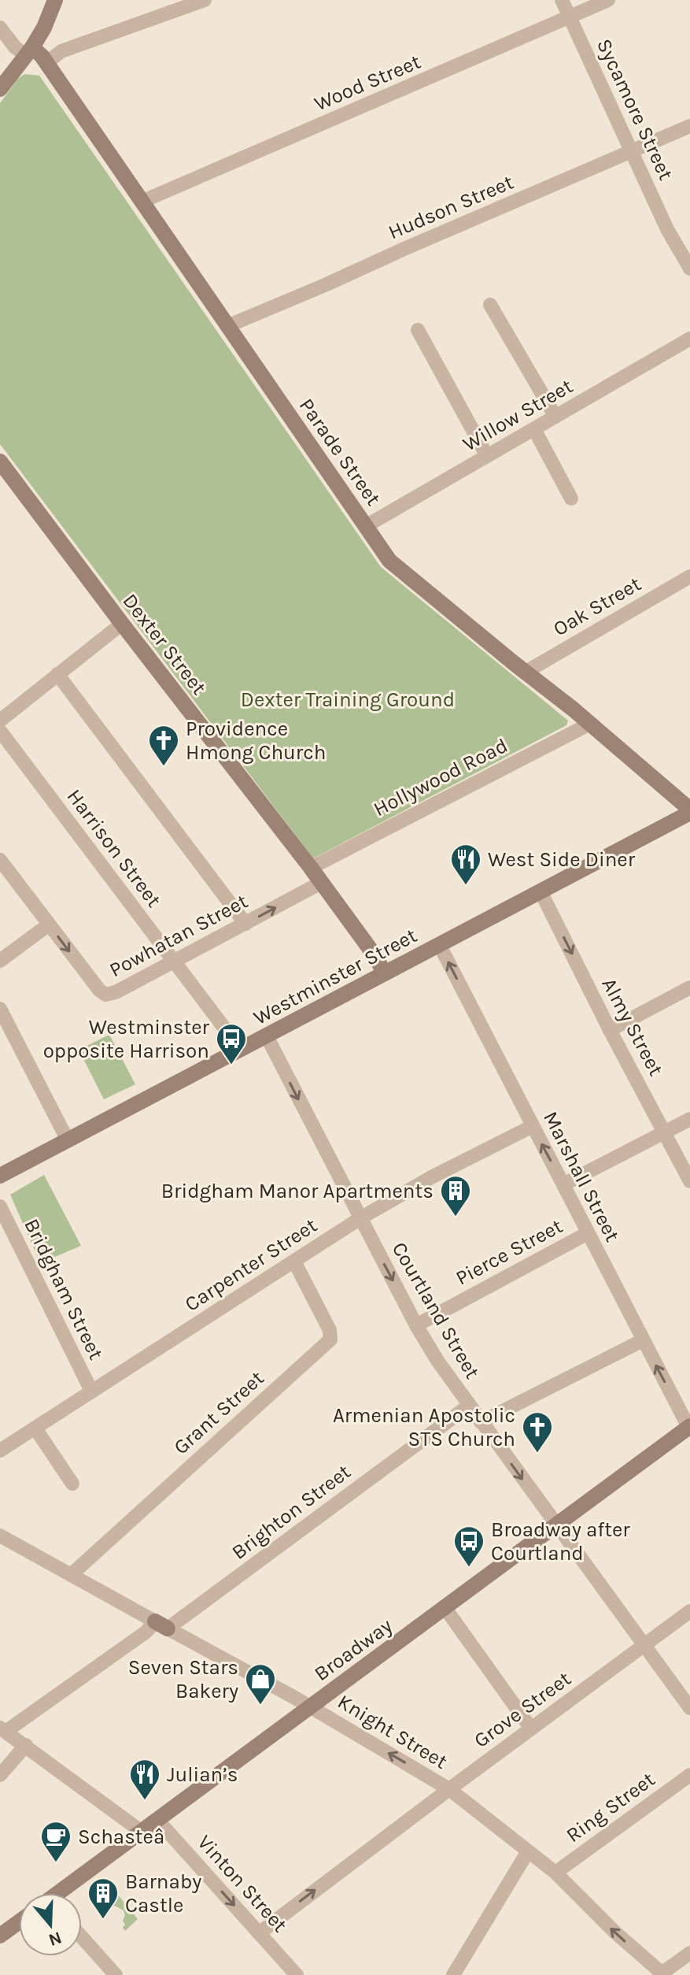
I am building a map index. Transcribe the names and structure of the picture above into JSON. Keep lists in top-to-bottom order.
{
  "streets": {
    "main road": [
      "Parade Street",
      "Dexter Street",
      "Westminster Street",
      "Broadway"
    ],
    "street": [
      "Wood Street",
      "Sycamore Street",
      "Hudson Street",
      "Willow Street",
      "Oak Street",
      "Hollywood Road",
      "Harrison Street",
      "Powhatan Street",
      "Almy Street",
      "Marshall Street",
      "Pierce Street",
      "Carpenter Street",
      "Bridgham Street",
      "Courtland Street",
      "Grant Street",
      "Brighton Street",
      "Grove Street",
      "Knight Street",
      "Ring Street",
      "Vinton Street"
    ]
  },
  "crossings": [
    ["Wood Street", "Sycamore Street"],
    ["Wood Street", "Parade Street"],
    ["Sycamore Street", "Hudson Street"],
    ["Hudson Street", "Parade Street"],
    ["Willow Street", "Parade Street"],
    ["Parade Street", "Oak Street"],
    ["Parade Street", "Hollywood Road"],
    ["Parade Street", "Westminster Street"],
    ["Dexter Street", "Hollywood Road"],
    ["Dexter Street", "Powhatan Street"],
    ["Dexter Street", "Westminster Street"],
    ["Harrison Street", "Powhatan Street"],
    ["Harrison Street", "Westminster Street"],
    ["Westminster Street", "Almy Street"],
    ["Westminster Street", "Marshall Street"],
    ["Westminster Street", "Courtland Street"],
    ["Marshall Street", "Pierce Street"],
    ["Marshall Street", "Carpenter Street"],
    ["Marshall Street", "Broadway"],
    ["Pierce Street", "Courtland Street"],
    ["Carpenter Street", "Bridgham Street"],
    ["Carpenter Street", "Courtland Street"],
    ["Carpenter Street", "Grant Street"],
    ["Courtland Street", "Brighton Street"],
    ["Courtland Street", "Broadway"],
    ["Courtland Street", "Grove Street"],
    ["Grant Street", "Knight Street"],
    ["Brighton Street", "Knight Street"],
    ["Broadway", "Knight Street"],
    ["Broadway", "Vinton Street"],
    ["Grove Street", "Knight Street"],
    ["Grove Street", "Vinton Street"],
    ["Knight Street", "Ring Street"]
  ],
  "one_way": [
    "Almy Street",
    "Marshall Street",
    "Courtland Street",
    "Grove Street",
    "Knight Street",
    "Vinton Street"
  ],
  "parks": ["Dexter Training Ground"],
  "places": {
    "church": ["Providence Hmong Church", "Armenian Apostolic STS Church"],
    "restaurant": ["West Side Diner", "Julian’s"],
    "bus stop": ["Westminster opposite Harrison", "Broadway after Courtland"],
    "building": ["Bridgham Manor Apartments", "Barnaby Castle"],
    "shop": ["Seven Stars Bakery"],
    "cafe": ["Schasteâ"]
  },
  "north": "bottom"
}
